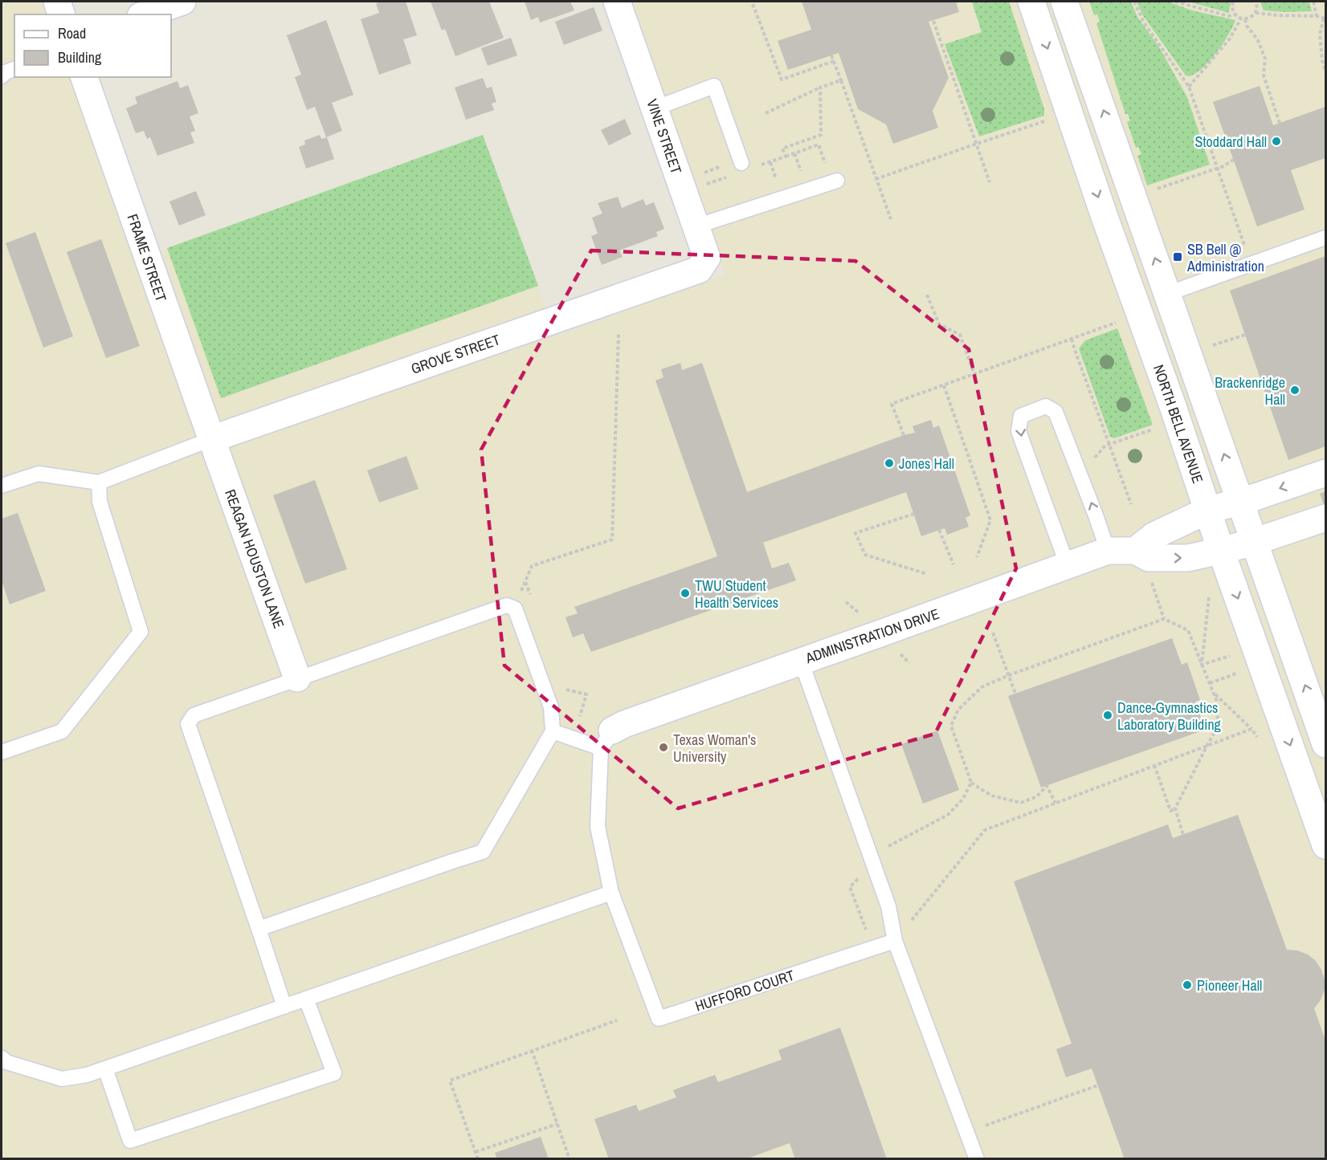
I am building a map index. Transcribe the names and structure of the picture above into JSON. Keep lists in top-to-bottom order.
{
  "streets": {
    "street": [
      "VINE STREET",
      "FRAME STREET",
      "GROVE STREET",
      "NORTH BELL AVENUE",
      "REAGAN HOUSTON LANE",
      "ADMINISTRATION DRIVE"
    ],
    "lane": ["HUFFORD COURT"]
  },
  "crossings": [
    ["VINE STREET", "GROVE STREET"],
    ["FRAME STREET", "GROVE STREET"],
    ["FRAME STREET", "REAGAN HOUSTON LANE"],
    ["GROVE STREET", "REAGAN HOUSTON LANE"],
    ["NORTH BELL AVENUE", "ADMINISTRATION DRIVE"],
    ["ADMINISTRATION DRIVE", "HUFFORD COURT"]
  ],
  "places": {
    "other": [
      "Stoddard Hall",
      "Brackenridge Hall",
      "Jones Hall",
      "TWU Student Health Services",
      "Dance-Gymnastics Laboratory Building",
      "Texas Woman's University",
      "Pioneer Hall"
    ],
    "transit": ["SB Bell @ Administration"]
  },
  "legend": ["Road", "Building"]
}
